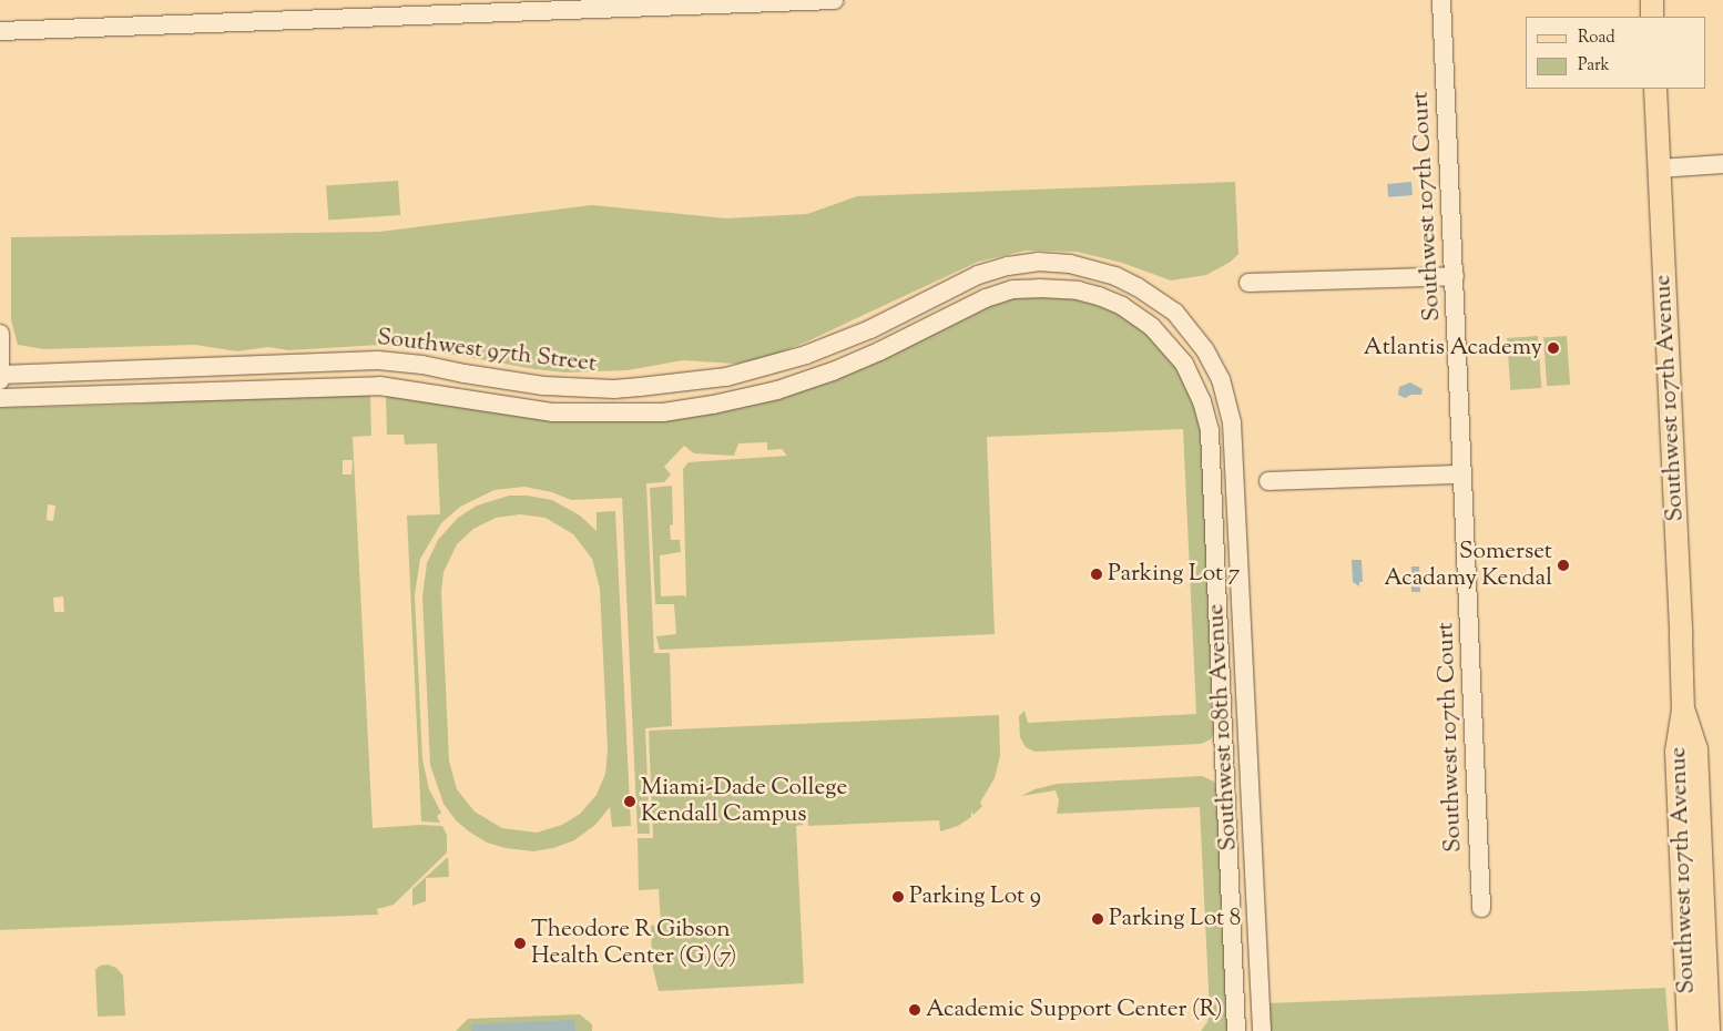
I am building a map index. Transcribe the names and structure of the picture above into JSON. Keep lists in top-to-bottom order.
{
  "streets": {
    "main road": ["Southwest 107th Avenue"],
    "street": ["Southwest 107th Court", "Southwest 97th Street", "Southwest 108th Avenue"]
  },
  "crossings": [
    ["Southwest 97th Street", "Southwest 108th Avenue"]
  ],
  "places": [
    "Atlantis Academy",
    "Somerset Acadamy Kendal",
    "Parking Lot 7",
    "Miami-Dade College Kendall Campus",
    "Parking Lot 9",
    "Parking Lot 8",
    "Theodore R Gibson Health Center (G)(7)",
    "Academic Support Center (R)"
  ],
  "legend": ["Road", "Park"]
}
